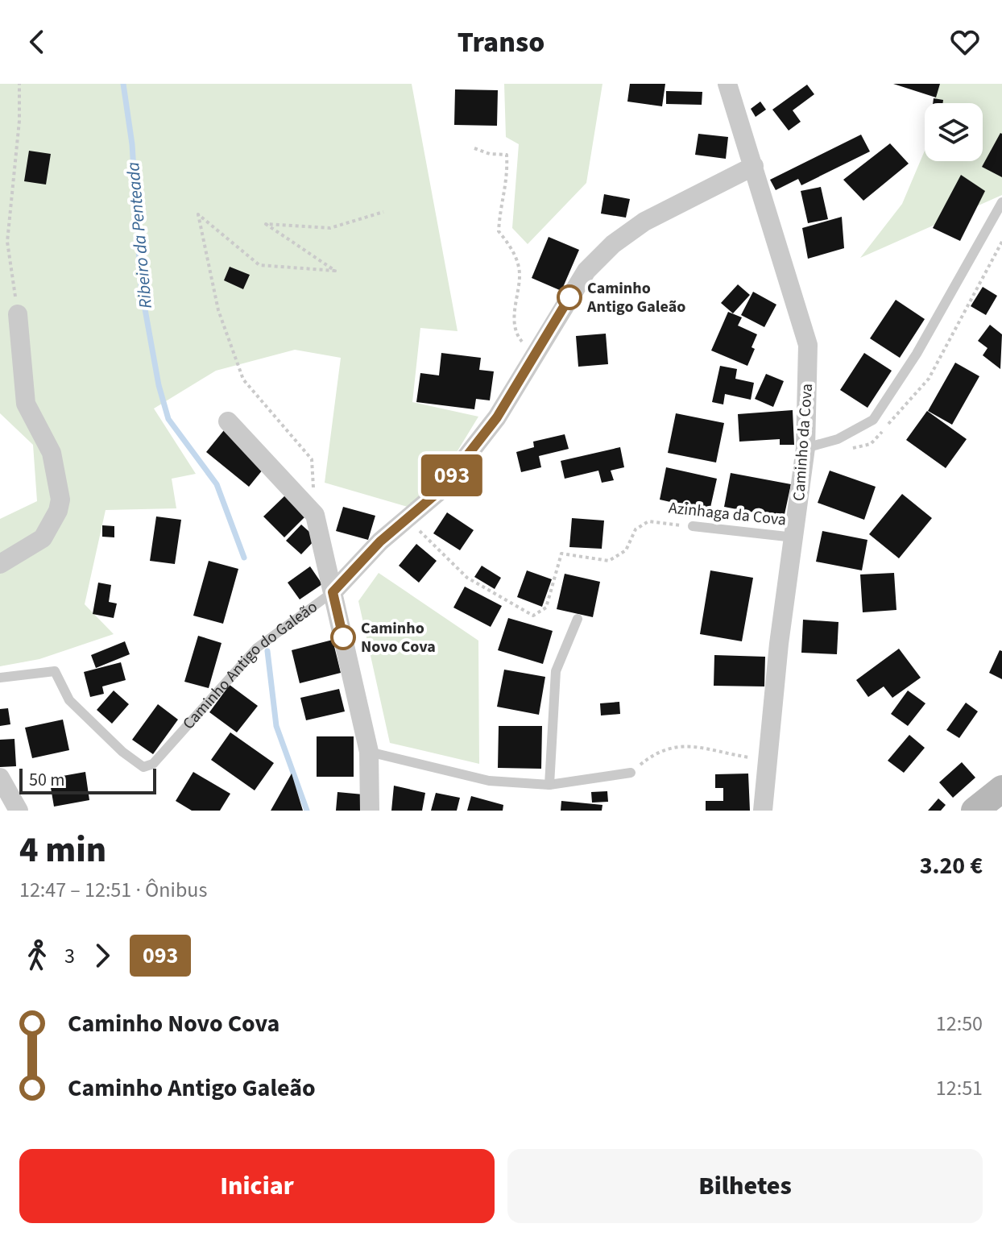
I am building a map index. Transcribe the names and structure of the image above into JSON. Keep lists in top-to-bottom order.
{
  "streets": {
    "street": ["Caminho da Cova", "Caminho Antigo do Galeão"],
    "lane": ["Azinhaga da Cova"]
  },
  "crossings": [
    ["Caminho da Cova", "Azinhaga da Cova"],
    ["Caminho da Cova", "Caminho Antigo do Galeão"],
    ["Azinhaga da Cova", "Caminho Antigo do Galeão"]
  ],
  "water": ["Ribeiro da Penteada"],
  "places": ["Caminho Antigo Galeão", "Caminho Novo Cova"],
  "lines": ["bus line 093"],
  "scale_bar": "50 m",
  "page": {
    "header": "Transo",
    "on_map": "093",
    "scale": "50 m",
    "heading": ["4 min", "12:47 – 12:51 · Ônibus", "3.20 €"],
    "legs": ["3", "093"],
    "list": [
      {
        "name": "Caminho Novo Cova",
        "value": "12:50"
      },
      {
        "name": "Caminho Antigo Galeão",
        "value": "12:51"
      }
    ],
    "buttons": ["Iniciar", "Bilhetes"]
  }
}
